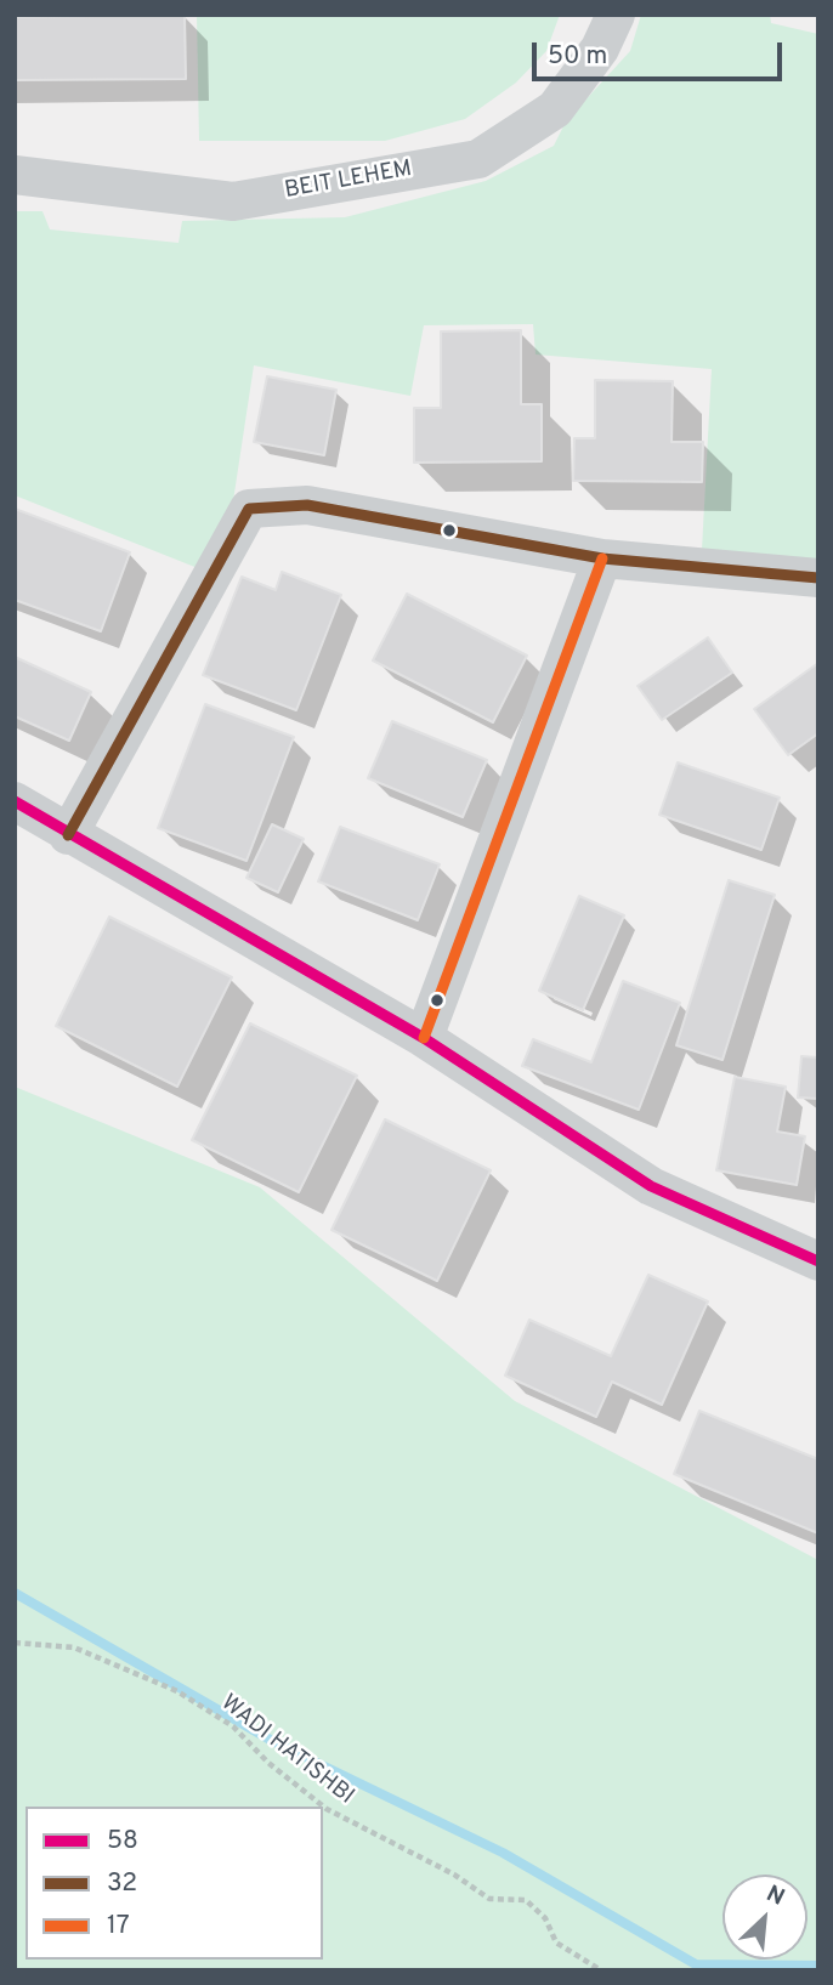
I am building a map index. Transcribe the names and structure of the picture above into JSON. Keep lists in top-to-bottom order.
{
  "streets": {
    "street": ["BEIT LEHEM"],
    "path": ["WADI HATISHBI"]
  },
  "lines": ["transit line 32", "transit line 17", "transit line 58"],
  "legend": ["58", "32", "17"],
  "scale_bar": "50 m",
  "north": "top right"
}
